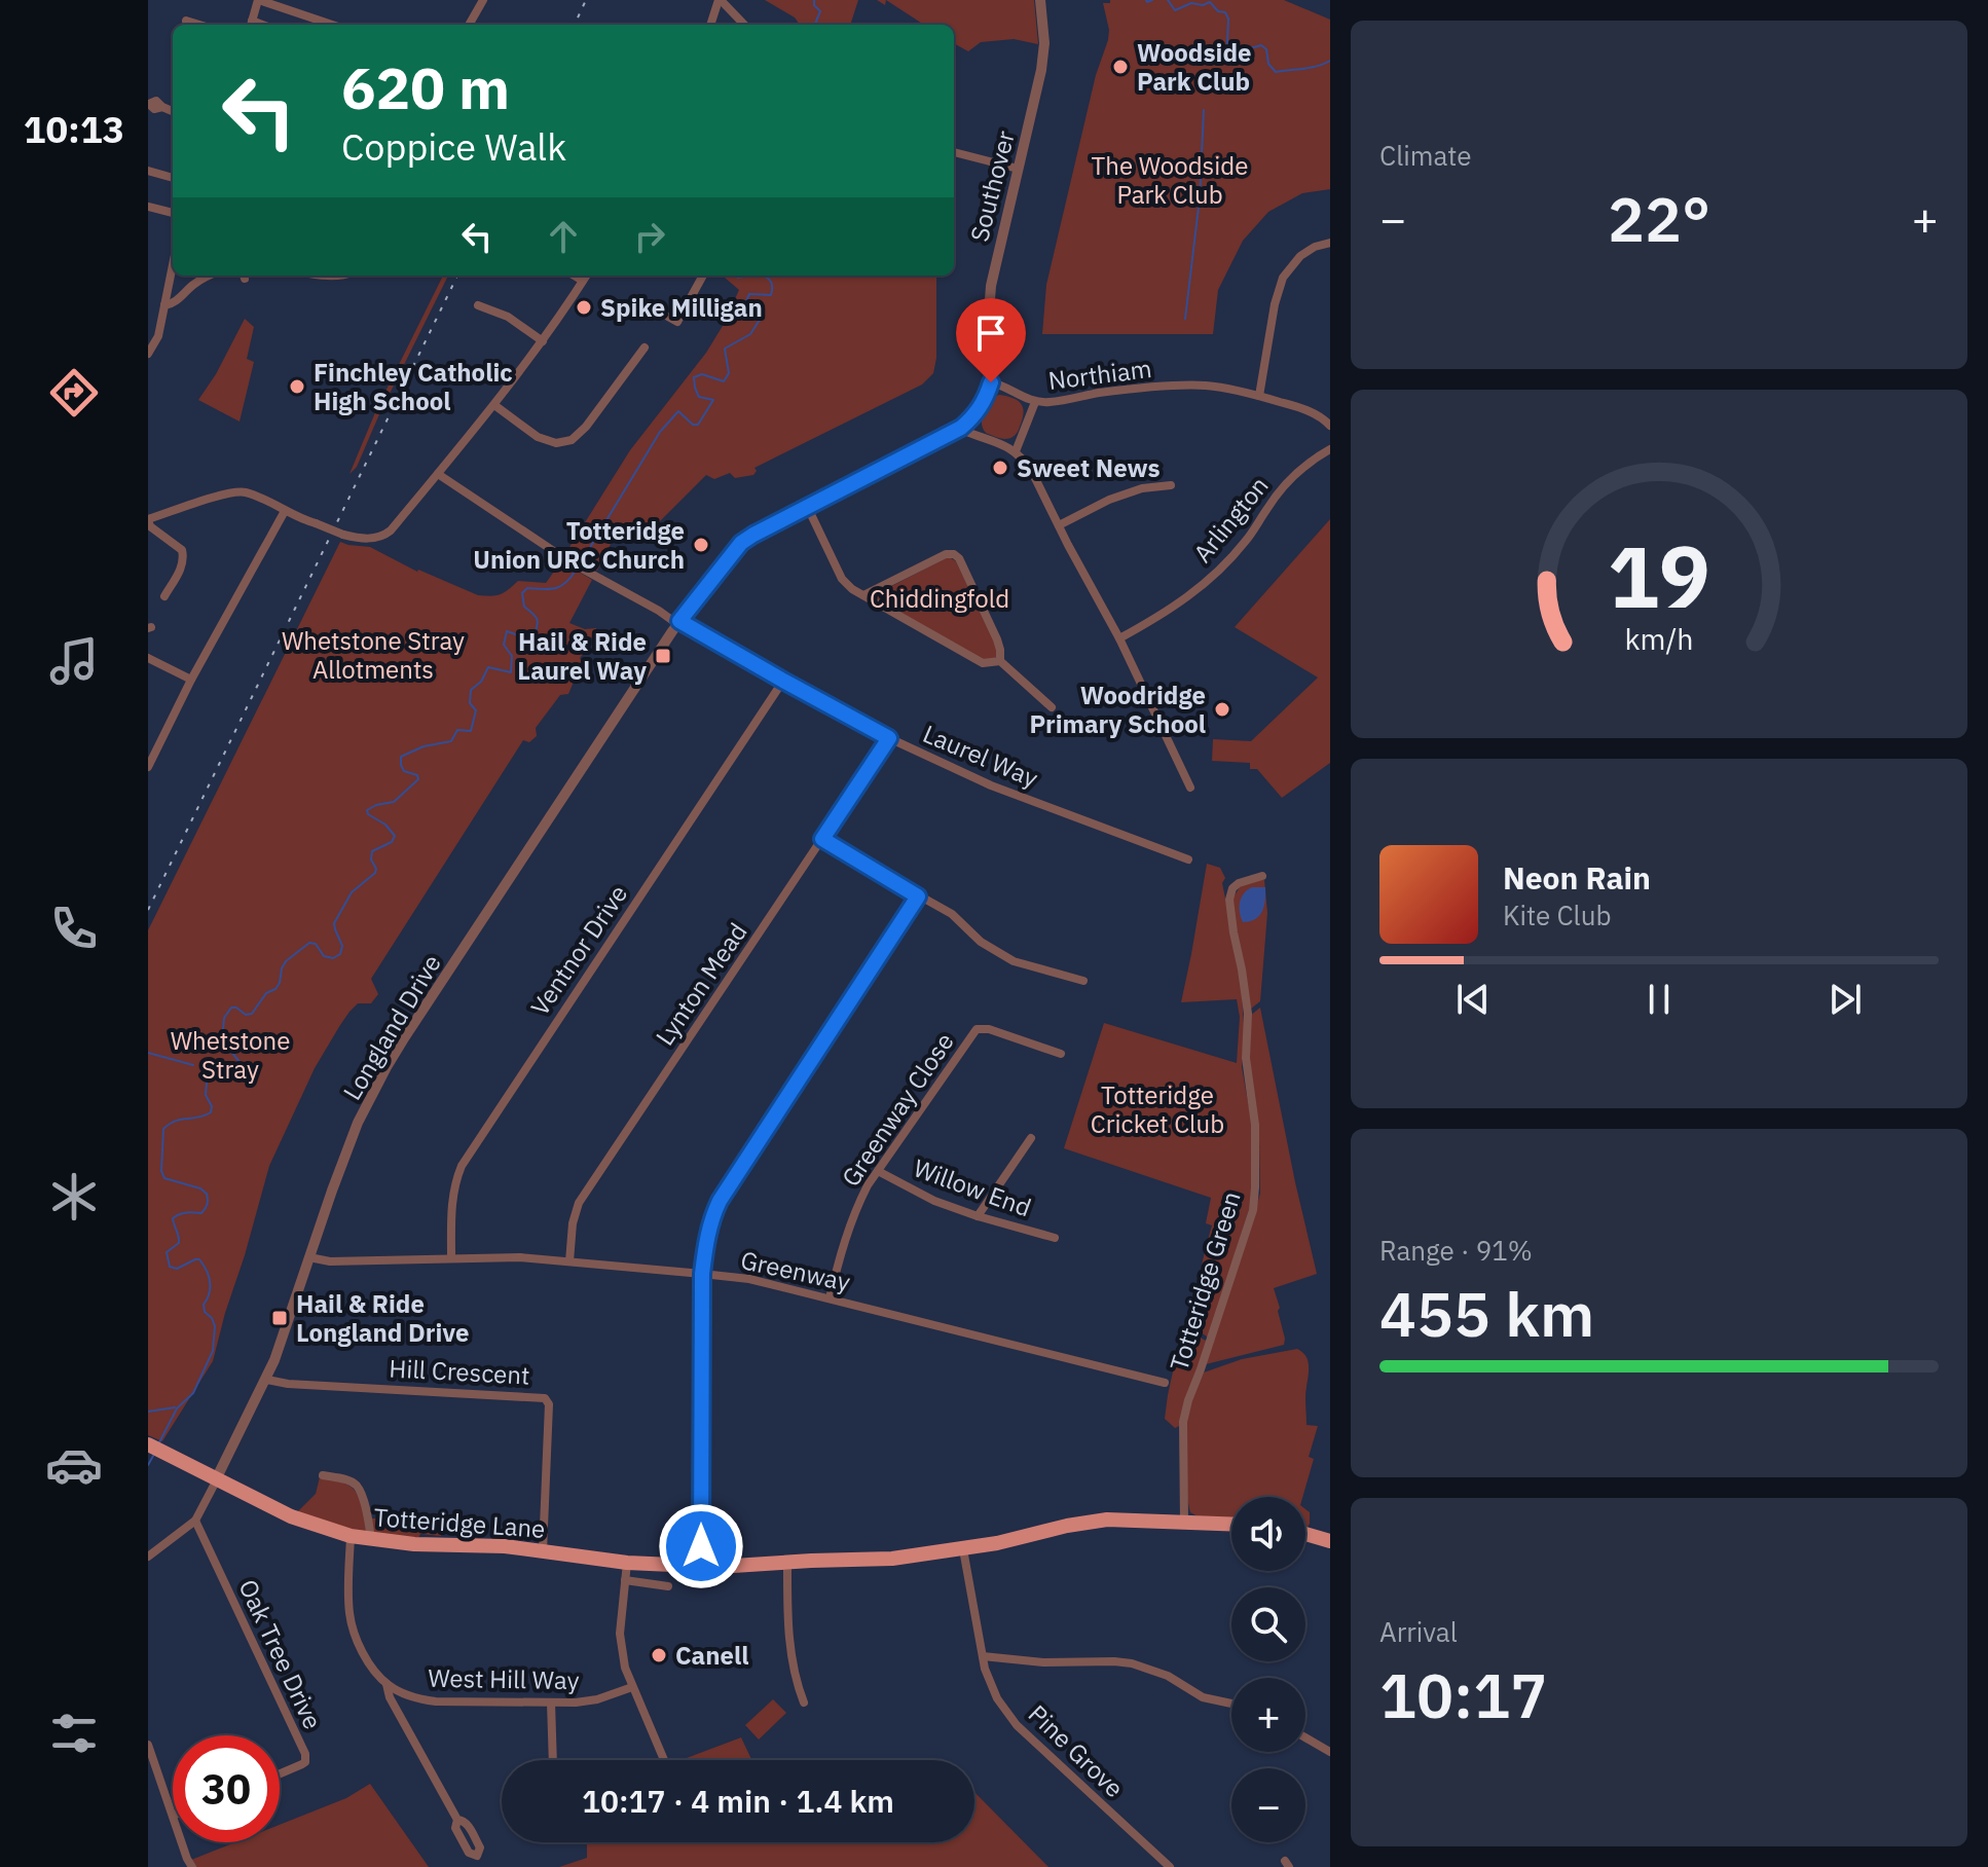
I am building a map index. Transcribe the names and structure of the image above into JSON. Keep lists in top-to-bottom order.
{
  "streets": {
    "main road": ["Totteridge Lane"],
    "street": [
      "Southover",
      "Northiam",
      "Arlington",
      "Laurel Way",
      "Ventnor Drive",
      "Lynton Mead",
      "Longland Drive",
      "Greenway Close",
      "Willow End",
      "Greenway",
      "Totteridge Green",
      "Hill Crescent",
      "Oak Tree Drive",
      "West Hill Way",
      "Pine Grove"
    ]
  },
  "crossings": [
    ["Southover", "Northiam"],
    ["Laurel Way", "Ventnor Drive"],
    ["Laurel Way", "Lynton Mead"],
    ["Laurel Way", "Longland Drive"],
    ["Ventnor Drive", "Greenway"],
    ["Lynton Mead", "Greenway"],
    ["Longland Drive", "Greenway"],
    ["Longland Drive", "Hill Crescent"],
    ["Longland Drive", "Totteridge Lane"],
    ["Greenway Close", "Willow End"],
    ["Greenway Close", "Greenway"],
    ["Totteridge Green", "Totteridge Lane"],
    ["Hill Crescent", "Totteridge Lane"],
    ["Totteridge Lane", "Pine Grove"]
  ],
  "parks": [
    "The Woodside Park Club",
    "Chiddingfold",
    "Whetstone Stray Allotments",
    "Whetstone Stray",
    "Totteridge Cricket Club"
  ],
  "places": {
    "other": [
      "Woodside Park Club",
      "Spike Milligan",
      "Finchley Catholic High School",
      "Sweet News",
      "Totteridge Union URC Church",
      "Woodridge Primary School",
      "Canell"
    ],
    "transit": ["Hail & Ride Laurel Way", "Hail & Ride Longland Drive"]
  },
  "page": {
    "tabs": "10:13",
    "tile": [
      "Climate",
      ["Range · 91%", "455 km"],
      ["Arrival", "10:17"]
    ],
    "turn": ["620 m", "Coppice Walk"],
    "heat": ["−", "22°", "+"],
    "song": ["Neon Rain", "Kite Club"],
    "map_buttons": ["+", "−"],
    "limit": "30",
    "trip": "10:17 · 4 min · 1.4 km",
    "gauge": ["19", "km/h"]
  }
}
